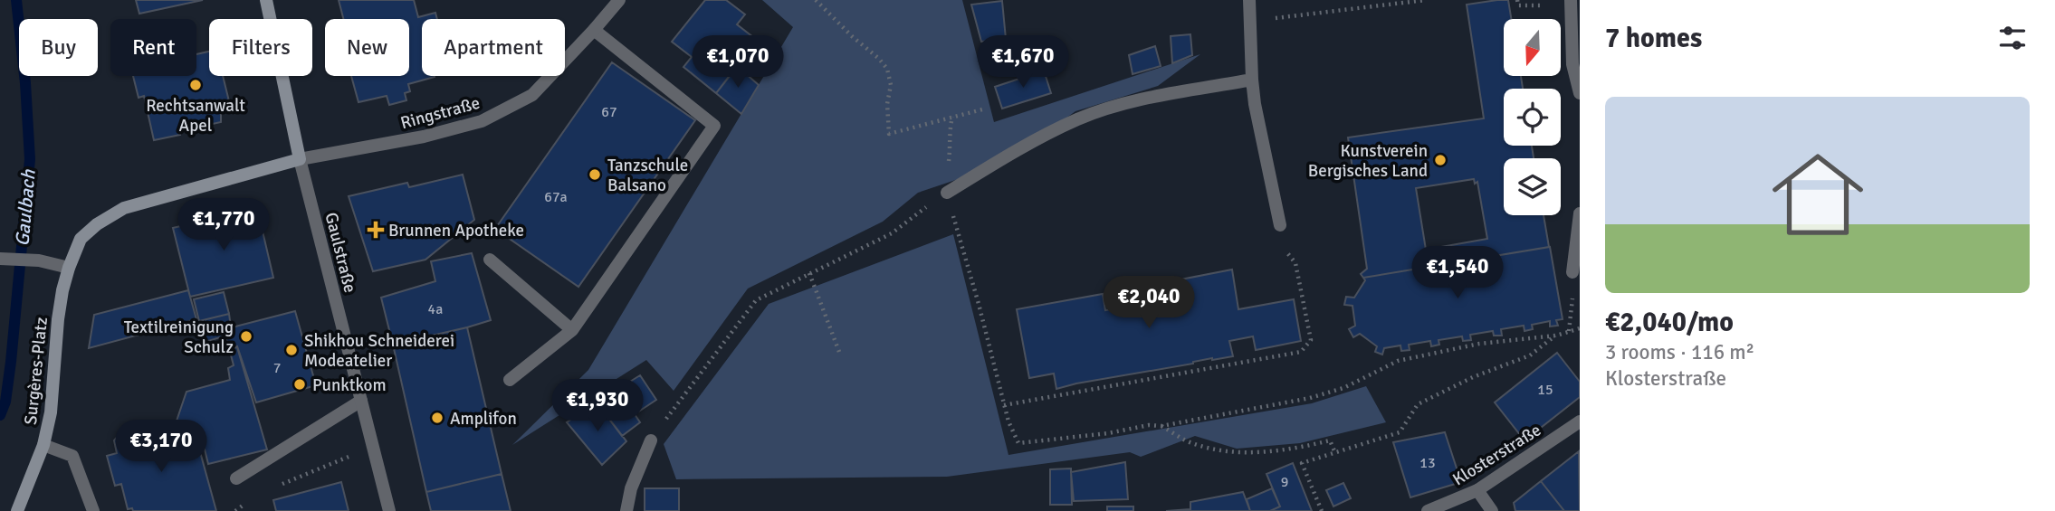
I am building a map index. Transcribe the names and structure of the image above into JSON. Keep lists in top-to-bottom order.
{
  "streets": {
    "main road": ["Gaulstraße", "Surgères-Platz"],
    "street": ["Ringstraße", "Klosterstraße"]
  },
  "crossings": [
    ["Ringstraße", "Gaulstraße"],
    ["Ringstraße", "Surgères-Platz"],
    ["Gaulstraße", "Surgères-Platz"]
  ],
  "water": ["Gaulbach"],
  "places": {
    "other": [
      "Rechtsanwalt Apel",
      "Kunstverein Bergisches Land",
      "Tanzschule Balsano",
      "Textilreinigung Schulz",
      "Shikhou Schneiderei Modeatelier",
      "Punktkom",
      "Amplifon"
    ],
    "health": ["Brunnen Apotheke"]
  },
  "house_numbers": [
    "67",
    "67a",
    "4a",
    "7",
    "15",
    "13",
    "9"
  ],
  "north": "bottom",
  "page": {
    "heading": "7 homes",
    "chip": [
      "Buy",
      "Rent",
      "Filters",
      "New",
      "Apartment"
    ],
    "price": [
      "€1,070",
      "€1,670",
      "€1,770",
      "€1,540",
      "€2,040",
      "€1,930",
      "€3,170"
    ],
    "list": [
      {
        "name": "€2,040/mo",
        "note": "3 rooms · 116 m² · Klosterstraße"
      }
    ]
  }
}
